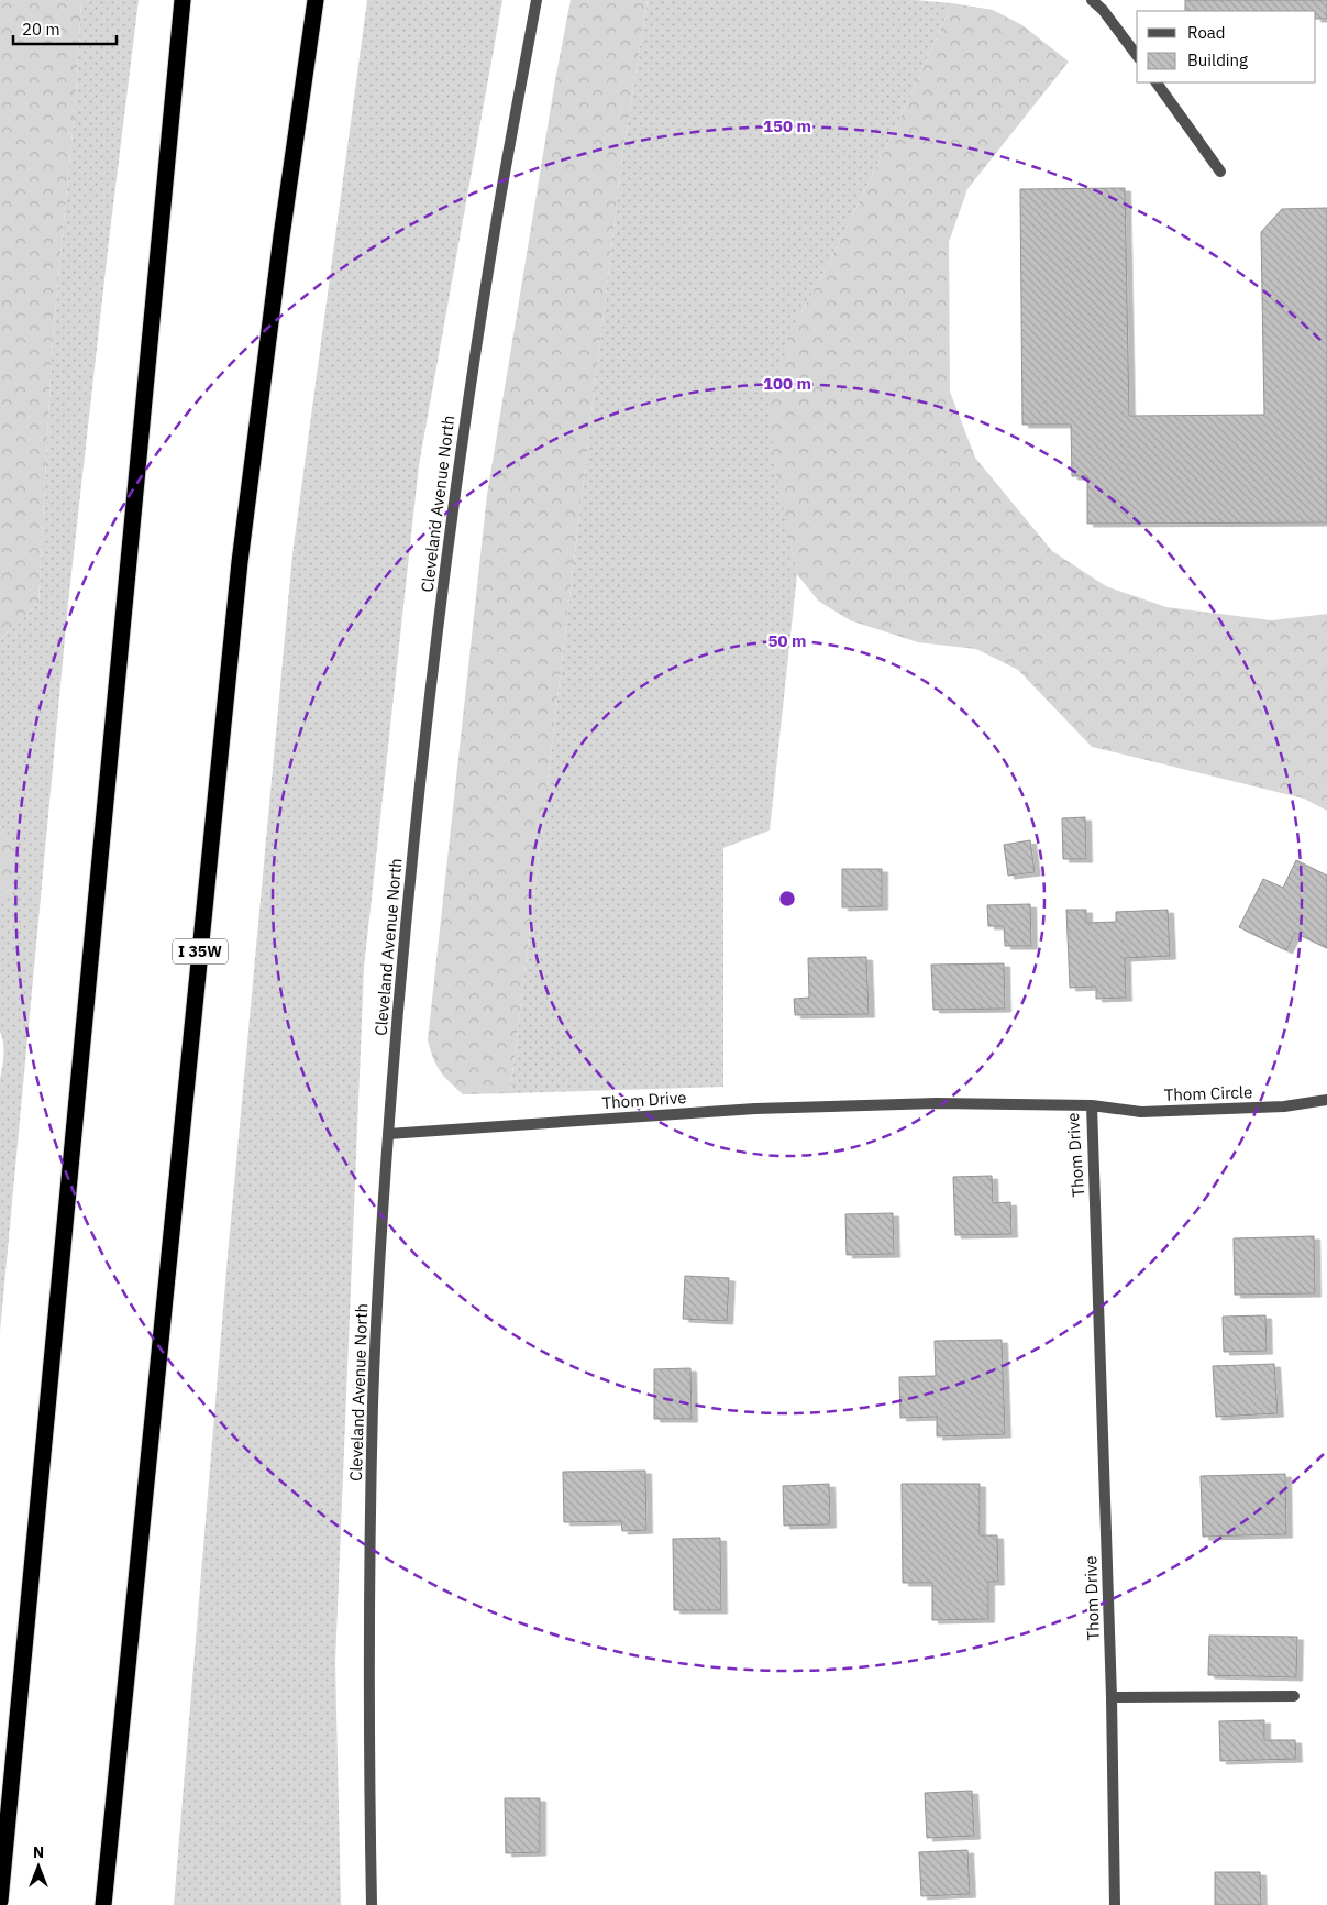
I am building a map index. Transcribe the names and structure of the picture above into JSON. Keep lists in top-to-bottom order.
{
  "streets": {
    "highway": ["I 35W"],
    "street": ["Cleveland Avenue North", "Thom Circle", "Thom Drive"]
  },
  "crossings": [
    ["Cleveland Avenue North", "Thom Drive"],
    ["Thom Circle", "Thom Drive"]
  ],
  "legend": ["Road", "Building"],
  "scale_bar": "20 m",
  "north": "top",
  "rings": ["150 m", "100 m", "50 m"]
}
